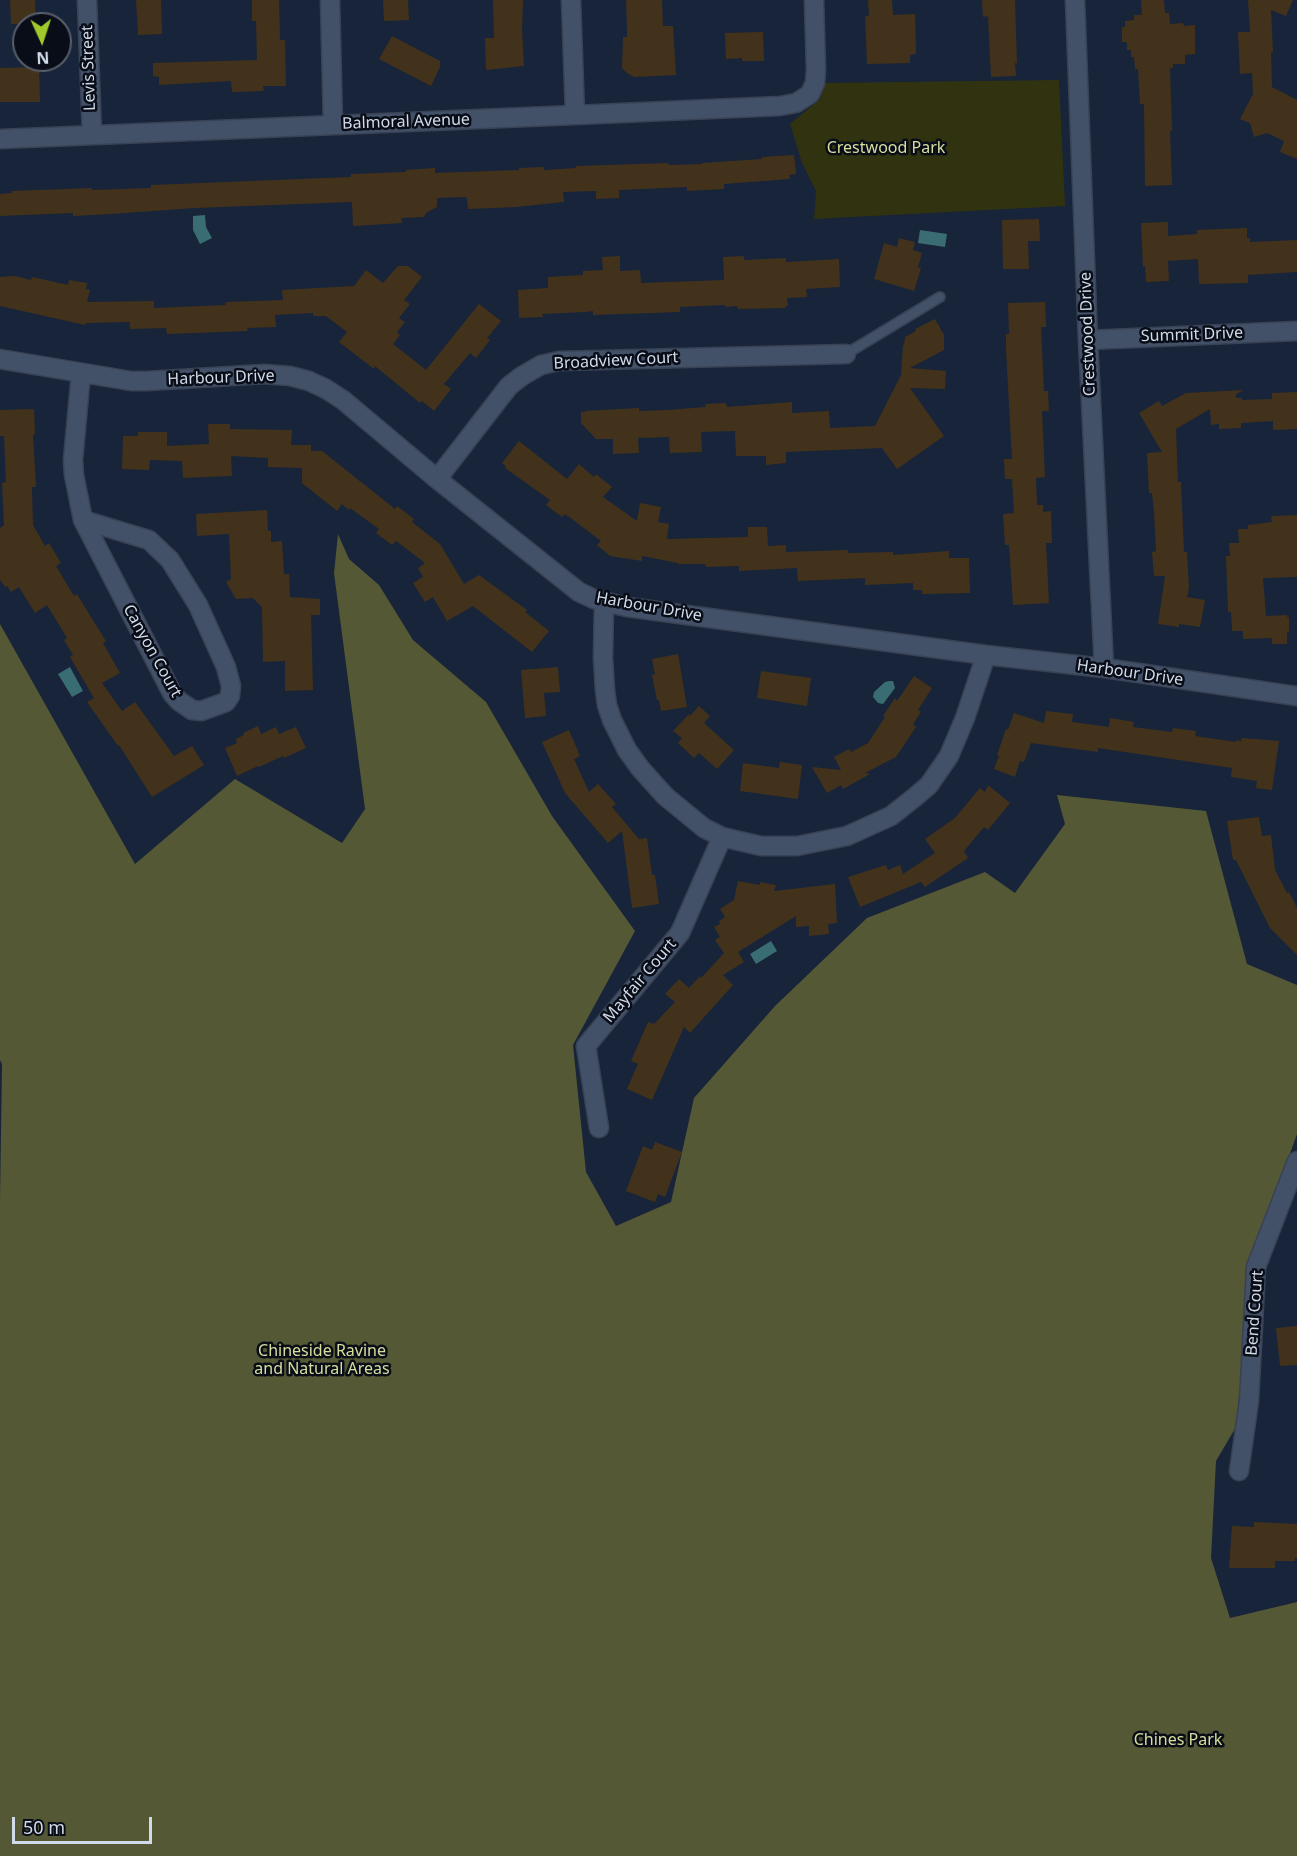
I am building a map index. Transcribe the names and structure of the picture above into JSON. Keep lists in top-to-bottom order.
{
  "streets": {
    "street": [
      "Levis Street",
      "Balmoral Avenue",
      "Crestwood Drive",
      "Summit Drive",
      "Broadview Court",
      "Harbour Drive",
      "Canyon Court",
      "Mayfair Court",
      "Bend Court"
    ]
  },
  "crossings": [
    ["Levis Street", "Balmoral Avenue"],
    ["Crestwood Drive", "Summit Drive"],
    ["Crestwood Drive", "Harbour Drive"],
    ["Broadview Court", "Harbour Drive"],
    ["Harbour Drive", "Canyon Court"]
  ],
  "parks": ["Crestwood Park", "Chineside Ravine and Natural Areas", "Chines Park"],
  "scale_bar": "50 m",
  "north": "bottom"
}
